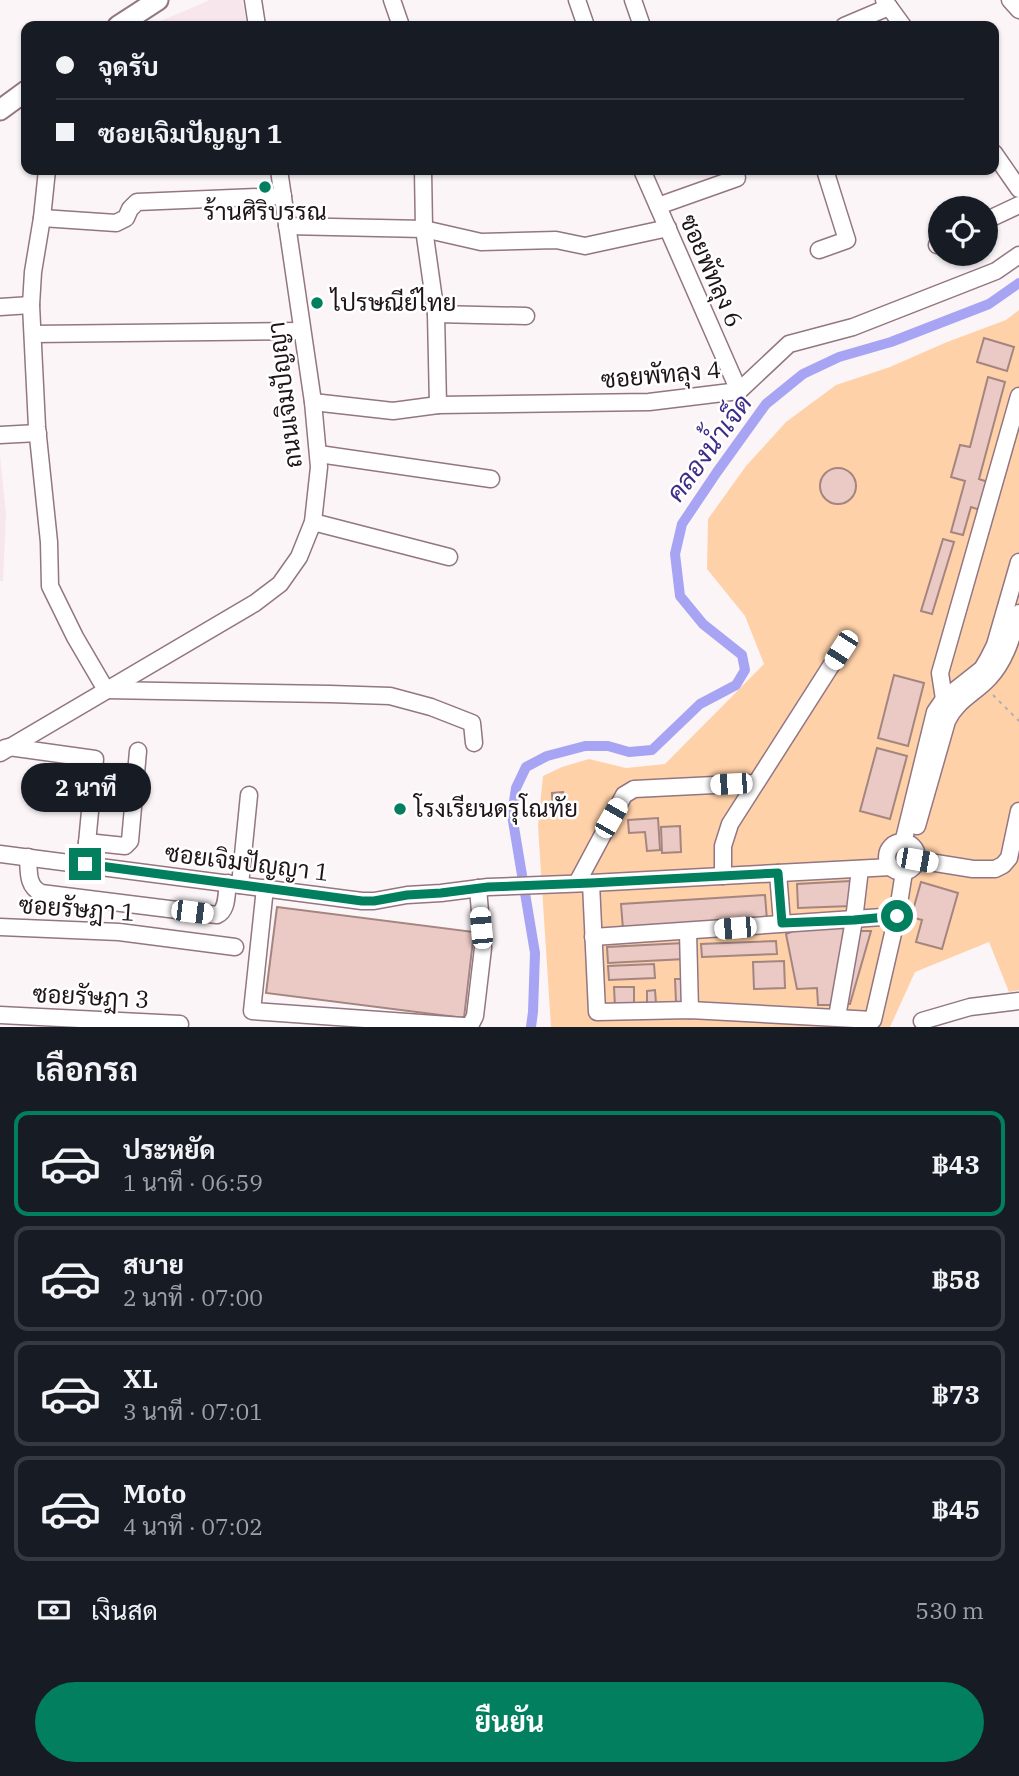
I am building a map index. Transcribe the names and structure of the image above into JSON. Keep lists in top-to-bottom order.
{
  "streets": {
    "street": [
      "ซอยพัทลุง 6",
      "ซอยพัทลุง 4",
      "ถนนเจิมปัญญา",
      "ซอยเจิมปัญญา 1",
      "ซอยรัษฎา 1",
      "ซอยรัษฎา 3"
    ]
  },
  "crossings": [
    ["ซอยพัทลุง 6", "ซอยพัทลุง 4"],
    ["ซอยพัทลุง 4", "ถนนเจิมปัญญา"]
  ],
  "water": ["คลองน้ำเจ็ด"],
  "places": ["ร้านศิริบรรณ", "ไปรษณีย์ไทย", "โรงเรียนดรุโณทัย"],
  "page": {
    "banner": ["จุดรับ", "ซอยเจิมปัญญา 1"],
    "bubble": "2 นาที",
    "heading": "เลือกรถ",
    "list": [
      {
        "name": "ประหยัด",
        "note": "1 นาที · 06:59",
        "value": "฿43"
      },
      {
        "name": "สบาย",
        "note": "2 นาที · 07:00",
        "value": "฿58"
      },
      {
        "name": "XL",
        "note": "3 นาที · 07:01",
        "value": "฿73"
      },
      {
        "name": "Moto",
        "note": "4 นาที · 07:02",
        "value": "฿45"
      }
    ],
    "pay": ["เงินสด", "530 m"],
    "buttons": "ยืนยัน"
  }
}
